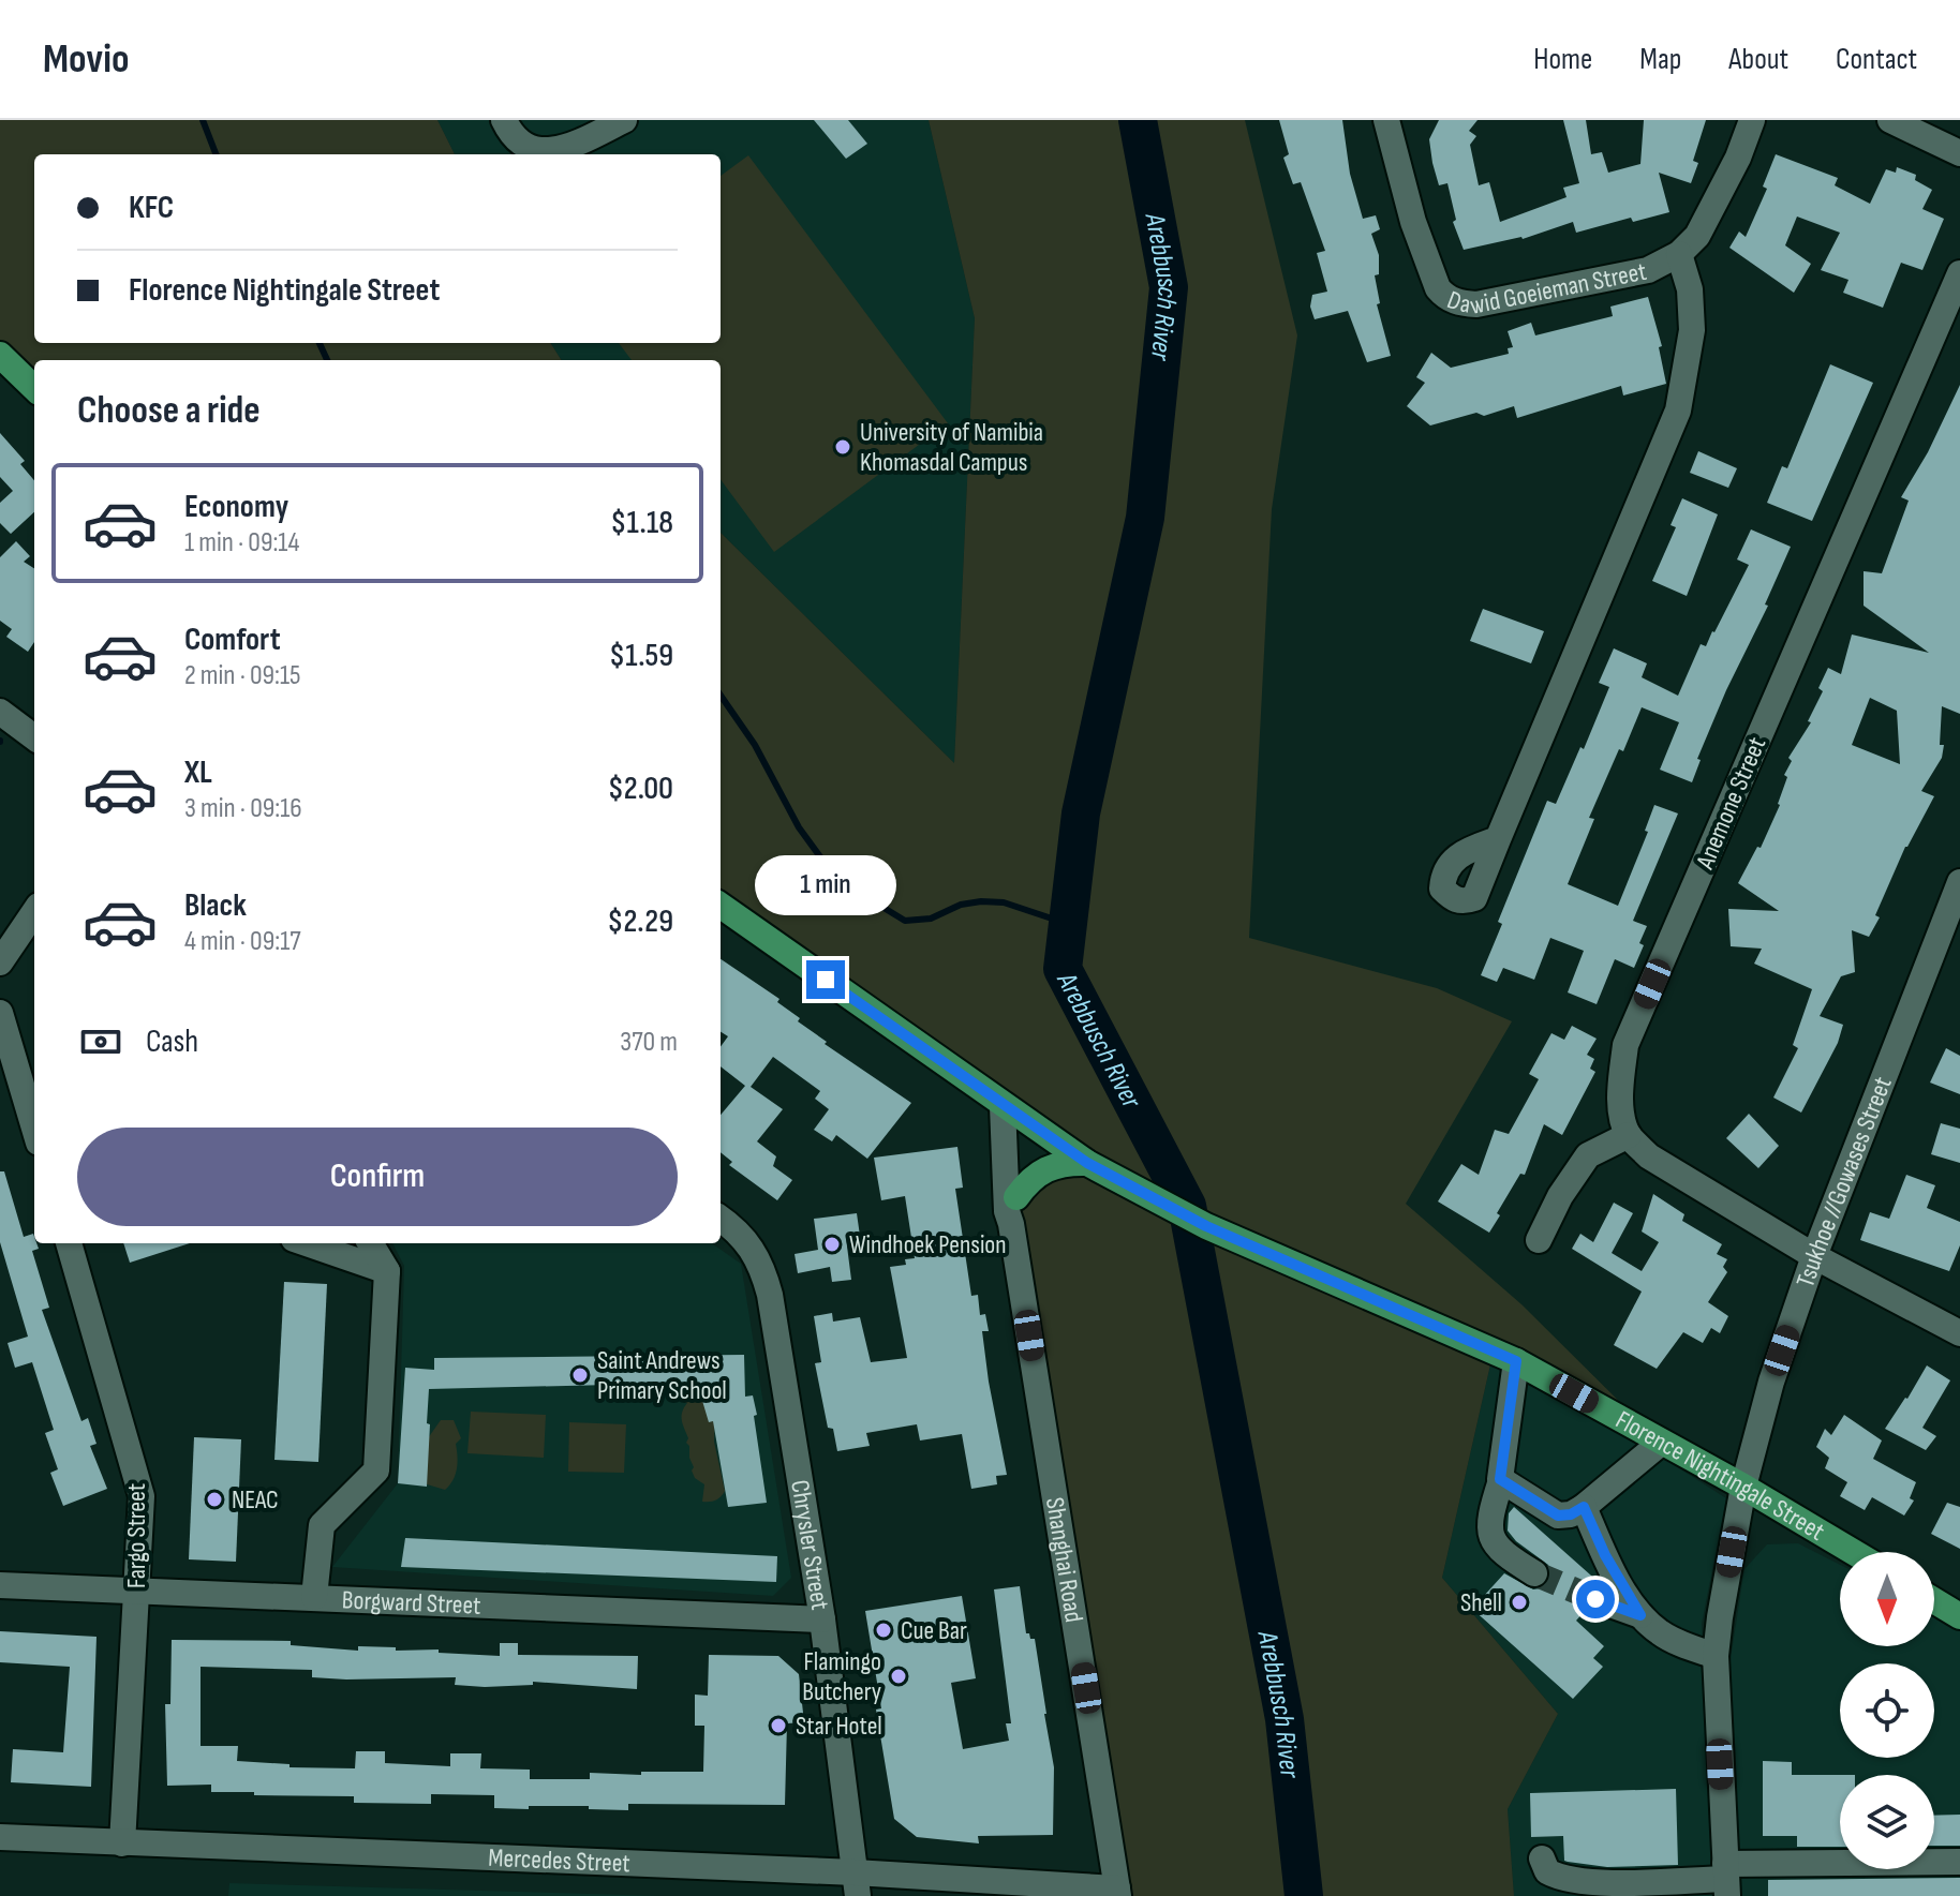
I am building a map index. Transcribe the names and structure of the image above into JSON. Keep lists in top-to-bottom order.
{
  "streets": {
    "main road": ["Florence Nightingale Street"],
    "street": [
      "Dawid Goeieman Street",
      "Anemone Street",
      "Tsukhoe //Gowases Street",
      "Fargo Street",
      "Chrysler Street",
      "Shanghai Road",
      "Borgward Street",
      "Mercedes Street"
    ]
  },
  "crossings": [
    ["Tsukhoe //Gowases Street", "Florence Nightingale Street"],
    ["Florence Nightingale Street", "Shanghai Road"],
    ["Fargo Street", "Borgward Street"],
    ["Fargo Street", "Mercedes Street"],
    ["Chrysler Street", "Borgward Street"],
    ["Chrysler Street", "Mercedes Street"],
    ["Shanghai Road", "Mercedes Street"]
  ],
  "water": ["Arebbusch River"],
  "places": [
    "University of Namibia Khomasdal Campus",
    "Windhoek Pension",
    "Saint Andrews Primary School",
    "NEAC",
    "Shell",
    "Cue Bar",
    "Flamingo Butchery",
    "Star Hotel"
  ],
  "north": "bottom",
  "page": {
    "header": "Movio",
    "nav": [
      "Home",
      "Map",
      "About",
      "Contact"
    ],
    "banner": ["KFC", "Florence Nightingale Street"],
    "heading": "Choose a ride",
    "list": [
      {
        "name": "Economy",
        "note": "1 min · 09:14",
        "value": "$1.18"
      },
      {
        "name": "Comfort",
        "note": "2 min · 09:15",
        "value": "$1.59"
      },
      {
        "name": "XL",
        "note": "3 min · 09:16",
        "value": "$2.00"
      },
      {
        "name": "Black",
        "note": "4 min · 09:17",
        "value": "$2.29"
      }
    ],
    "bubble": "1 min",
    "pay": ["Cash", "370 m"],
    "buttons": "Confirm"
  }
}
